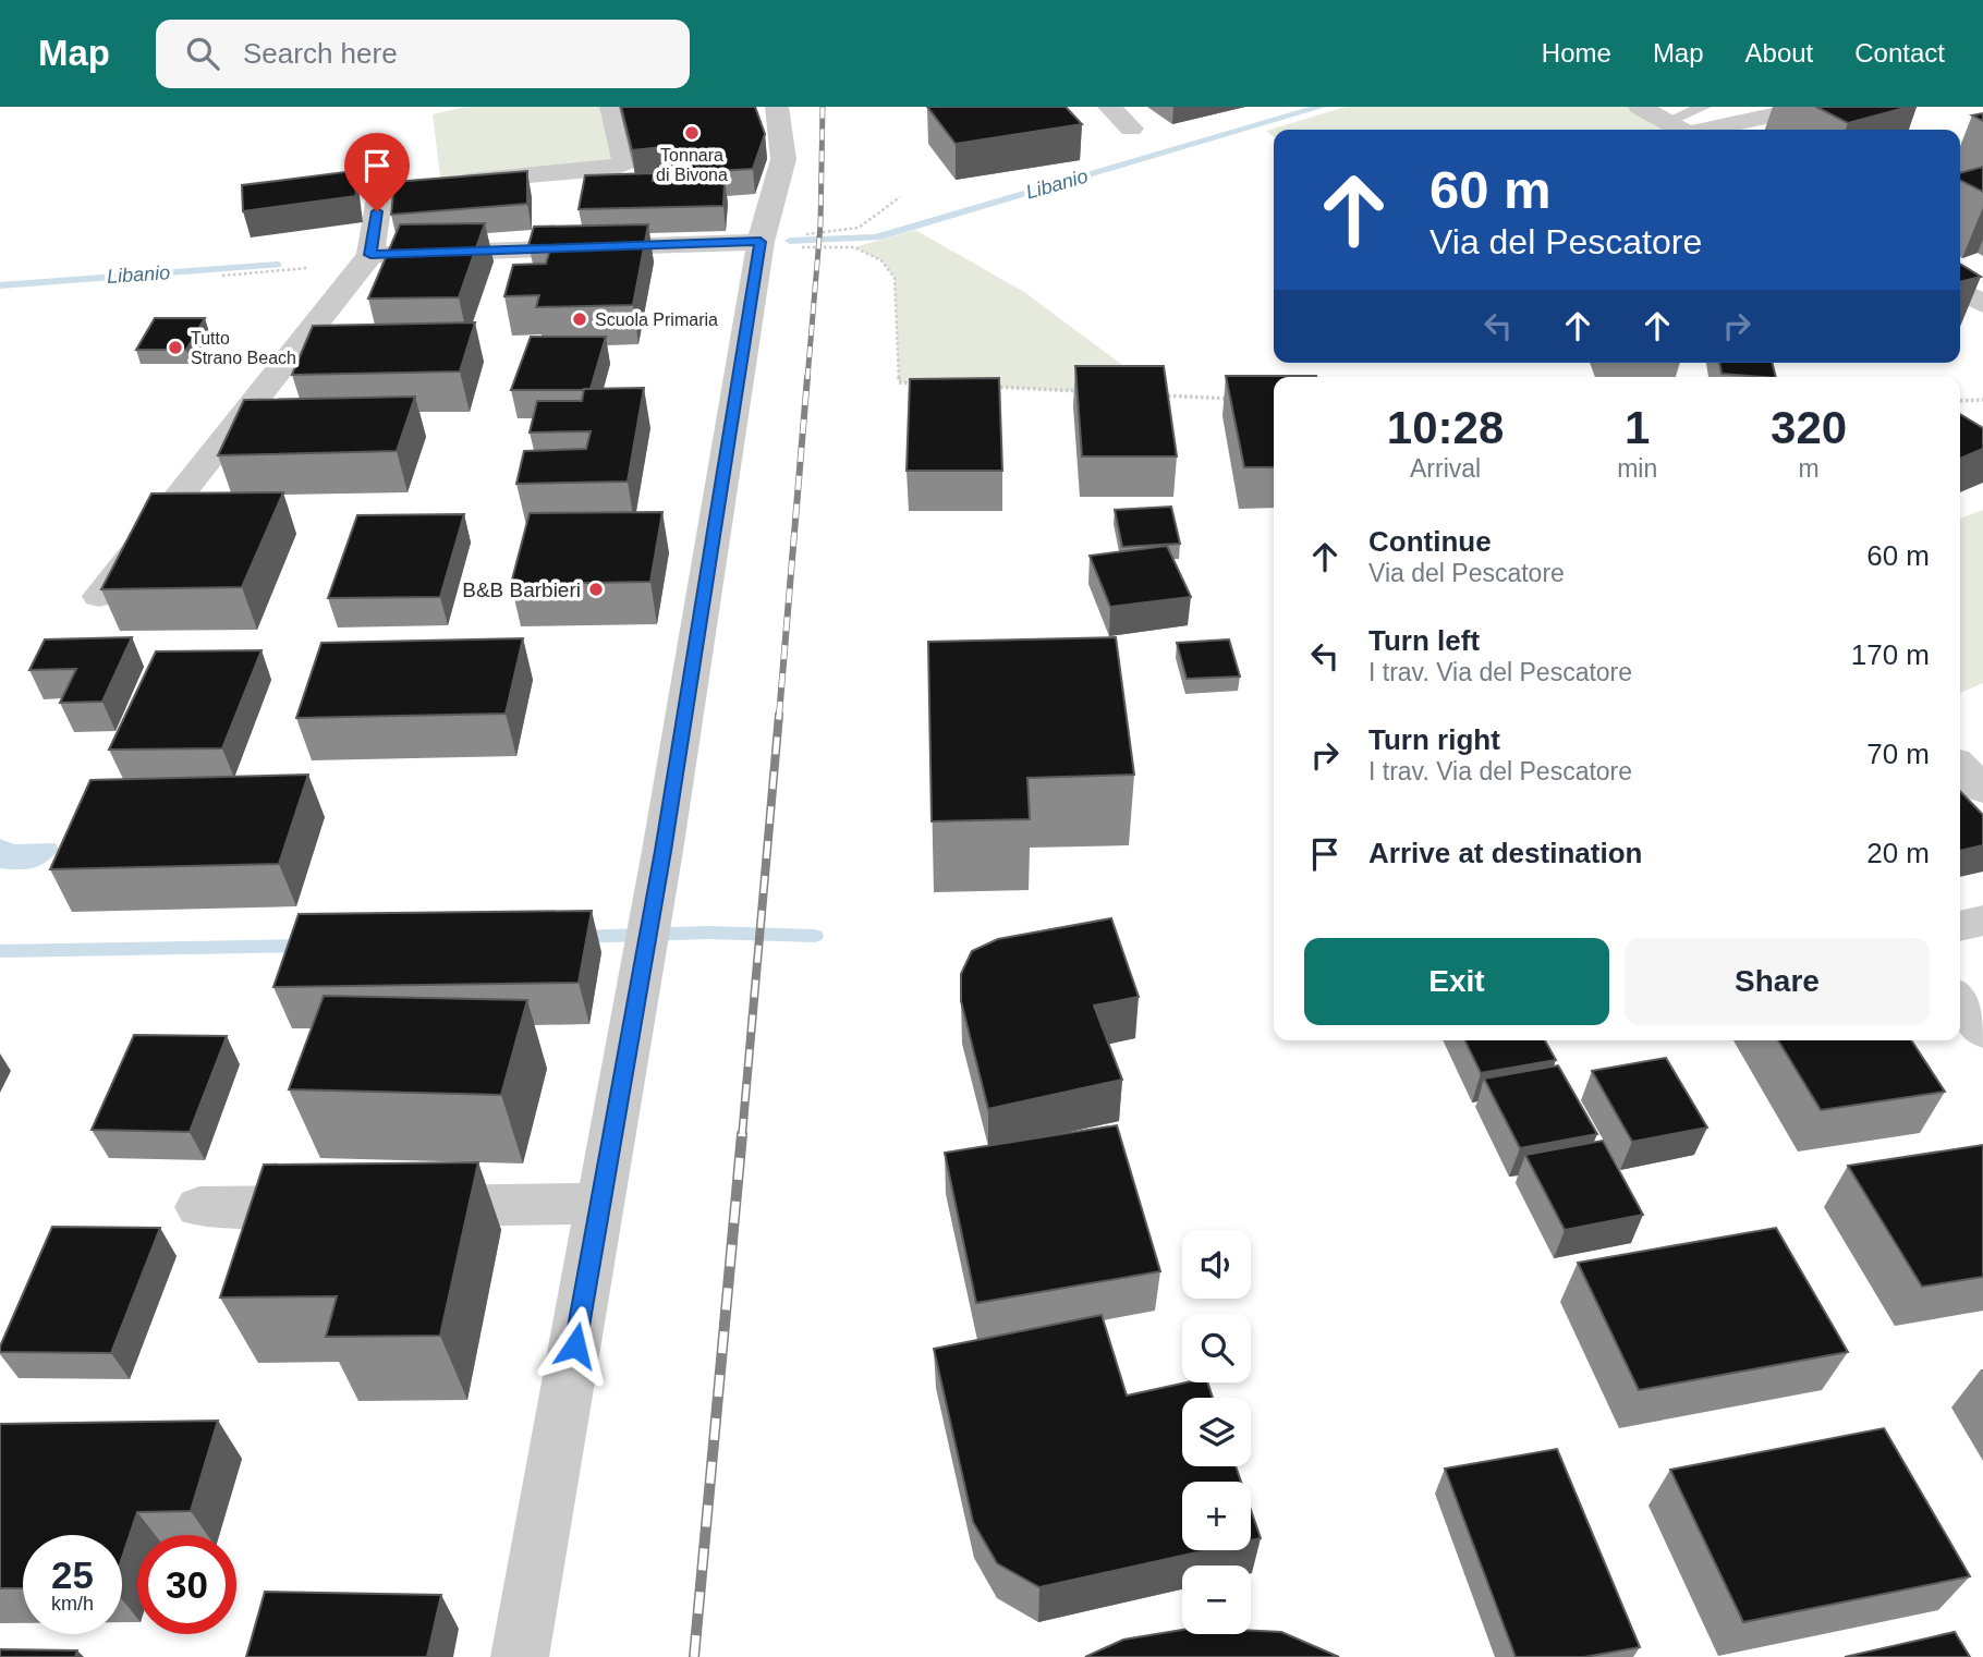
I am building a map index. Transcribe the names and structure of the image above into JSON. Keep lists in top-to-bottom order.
{
  "water": ["Libanio"],
  "places": [
    "Tonnara di Bivona",
    "Scuola Primaria",
    "Tutto Strano Beach",
    "B&B Barbieri"
  ],
  "page": {
    "header": "Map",
    "search": "Search here",
    "nav": [
      "Home",
      "Map",
      "About",
      "Contact"
    ],
    "turn": ["60 m", "Via del Pescatore"],
    "eta": [
      "10:28",
      "Arrival",
      "1",
      "min",
      "320",
      "m"
    ],
    "list": [
      {
        "name": "Continue",
        "note": "Via del Pescatore",
        "value": "60 m"
      },
      {
        "name": "Turn left",
        "note": "I trav. Via del Pescatore",
        "value": "170 m"
      },
      {
        "name": "Turn right",
        "note": "I trav. Via del Pescatore",
        "value": "70 m"
      },
      {
        "name": "Arrive at destination",
        "value": "20 m"
      }
    ],
    "buttons": ["Exit", "Share"],
    "map_buttons": ["+", "−"],
    "speed": "25 km/h",
    "limit": "30"
  }
}
